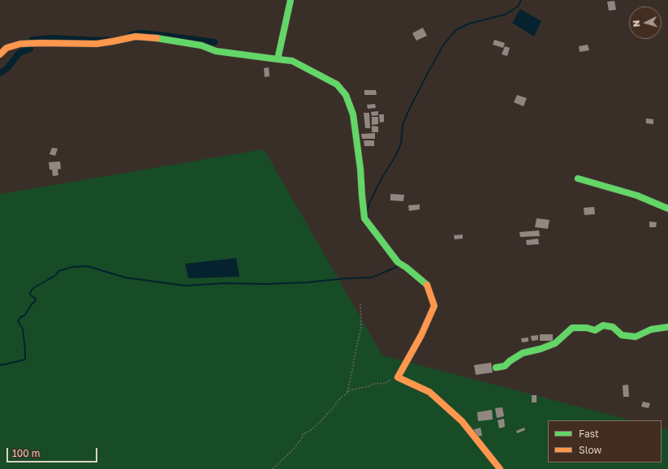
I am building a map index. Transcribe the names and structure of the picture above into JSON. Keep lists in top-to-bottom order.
{
  "legend": ["Fast", "Slow"],
  "scale_bar": "100 m",
  "north": "left"
}
